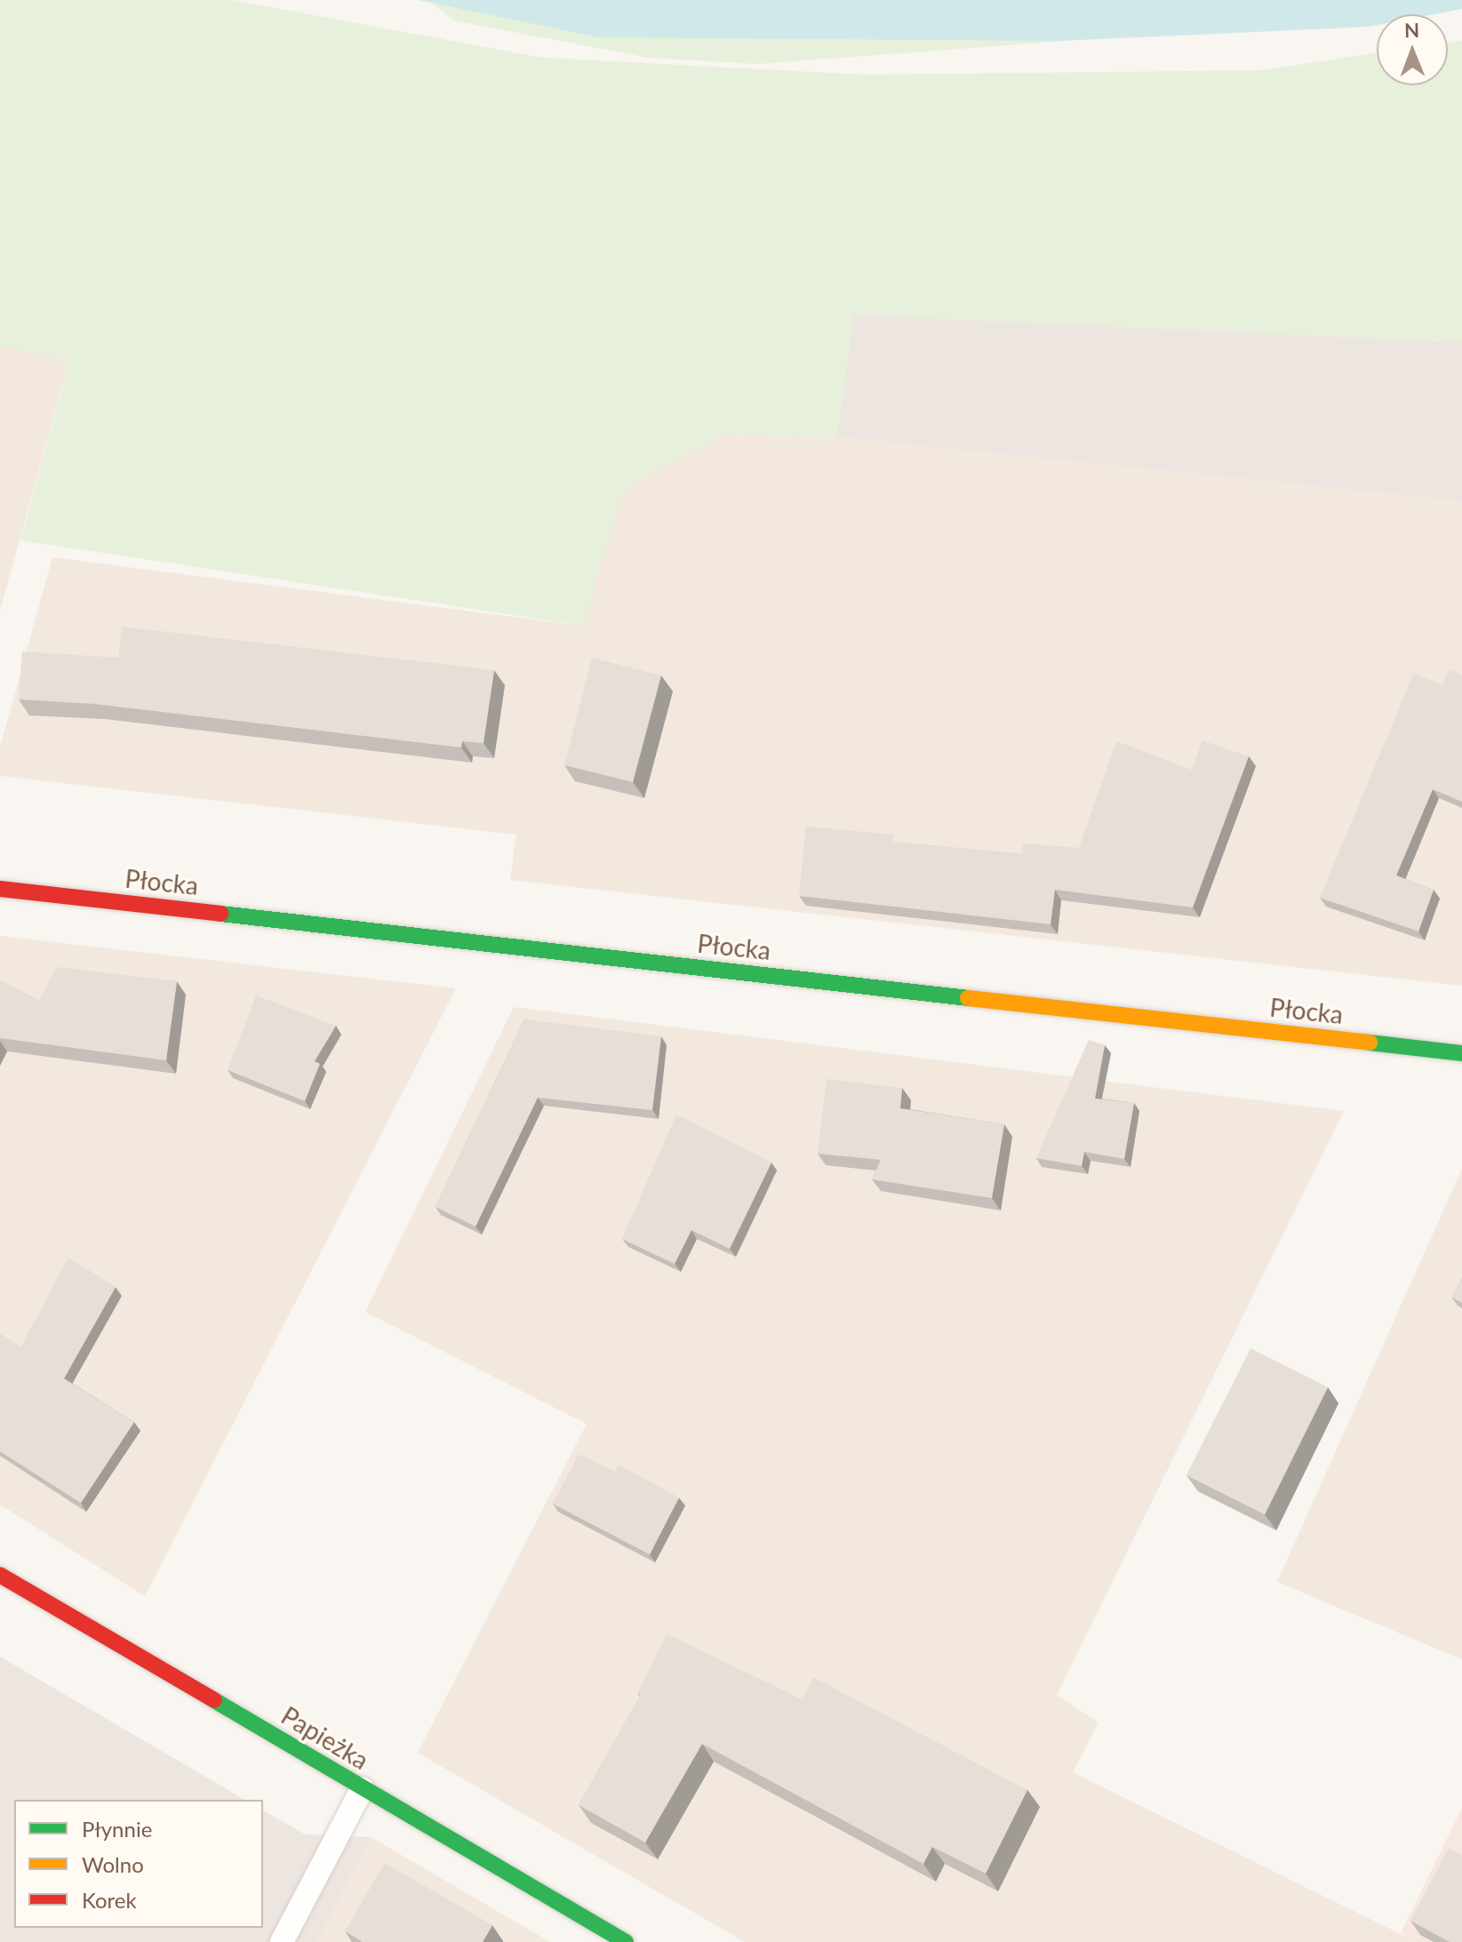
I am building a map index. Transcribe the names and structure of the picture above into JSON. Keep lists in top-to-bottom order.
{
  "streets": {
    "street": ["Płocka", "Papieżka"]
  },
  "legend": ["Płynnie", "Wolno", "Korek"],
  "north": "top"
}
